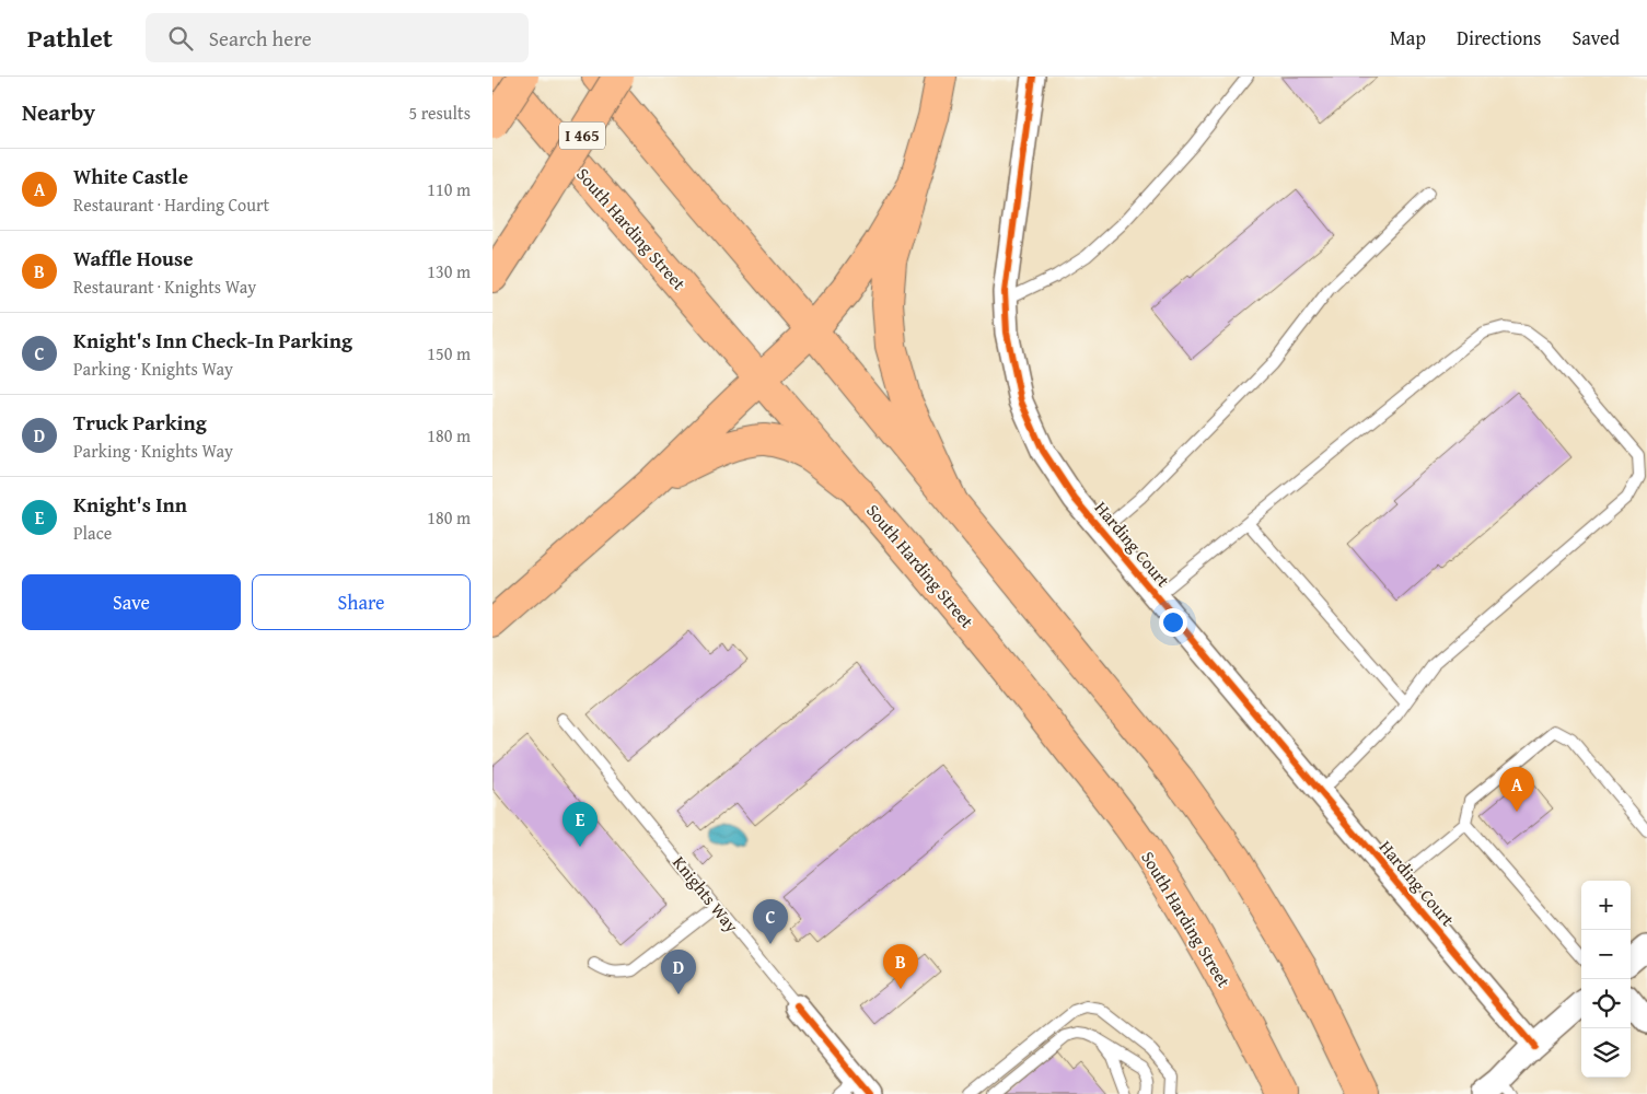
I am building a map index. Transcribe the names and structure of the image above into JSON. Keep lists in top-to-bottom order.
{
  "streets": {
    "main road": ["I 465", "South Harding Street"],
    "street": ["Harding Court", "Knights Way"]
  },
  "page": {
    "header": "Pathlet",
    "search": "Search here",
    "nav": ["Map", "Directions", "Saved"],
    "heading": ["Nearby", "5 results"],
    "list": [
      {
        "mark": "A",
        "name": "White Castle",
        "note": "Restaurant · Harding Court",
        "value": "110 m"
      },
      {
        "mark": "B",
        "name": "Waffle House",
        "note": "Restaurant · Knights Way",
        "value": "130 m"
      },
      {
        "mark": "C",
        "name": "Knight's Inn Check-In Parking",
        "note": "Parking · Knights Way",
        "value": "150 m"
      },
      {
        "mark": "D",
        "name": "Truck Parking",
        "note": "Parking · Knights Way",
        "value": "180 m"
      },
      {
        "mark": "E",
        "name": "Knight's Inn",
        "note": "Place",
        "value": "180 m"
      }
    ],
    "buttons": ["Save", "Share"],
    "pins": [
      "A",
      "E",
      "C",
      "B",
      "D"
    ],
    "map_buttons": ["+", "−"]
  }
}
